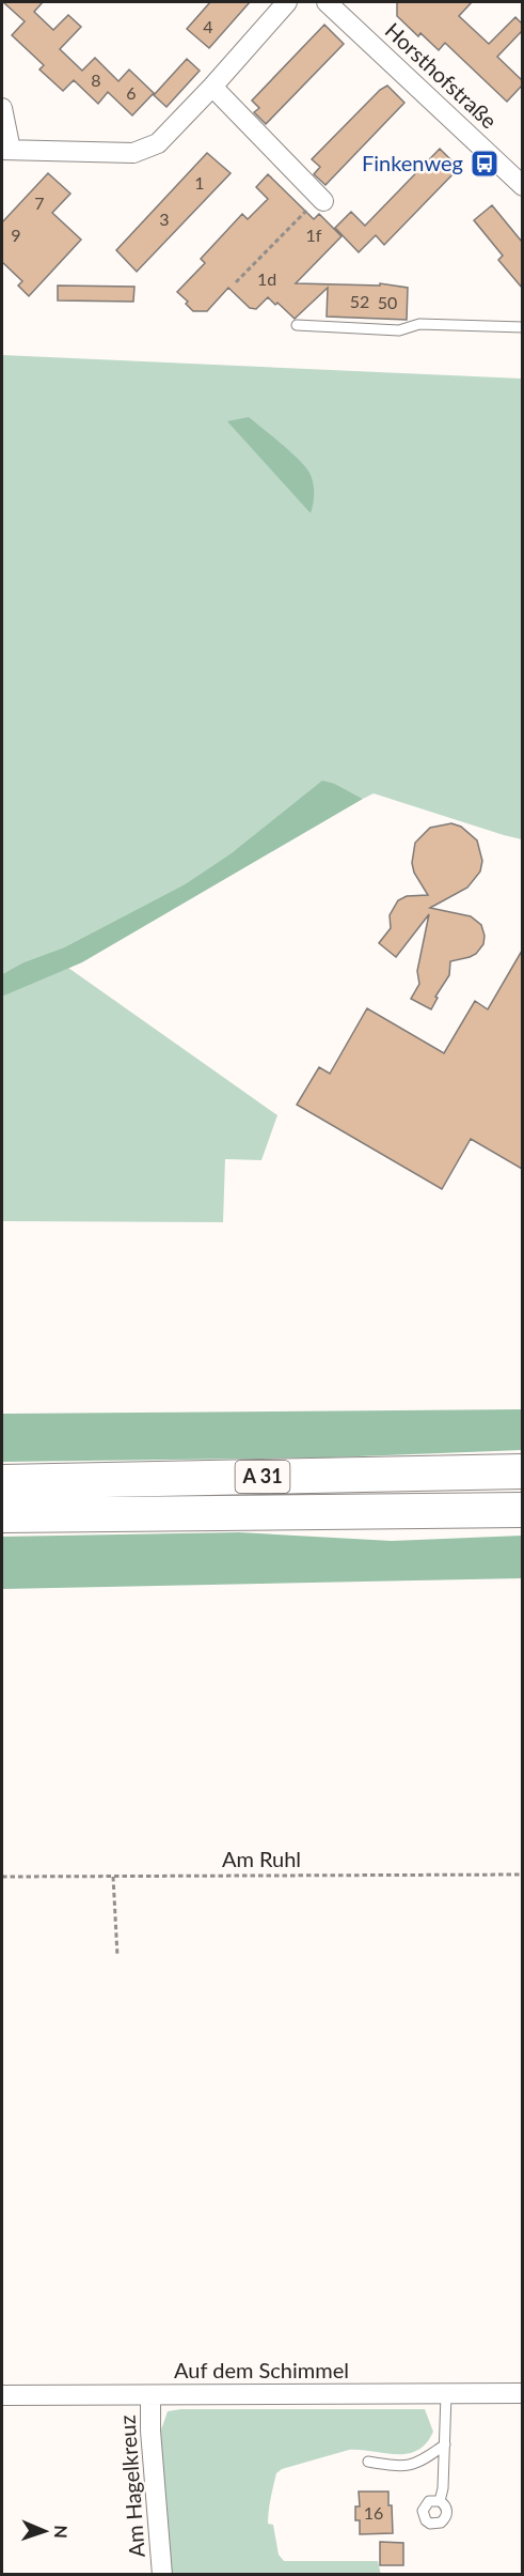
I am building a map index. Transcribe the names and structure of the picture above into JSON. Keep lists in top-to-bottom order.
{
  "streets": {
    "highway": ["A 31"],
    "street": ["Horsthofstraße", "Auf dem Schimmel", "Am Hagelkreuz"],
    "path": ["Am Ruhl"]
  },
  "crossings": [
    ["Auf dem Schimmel", "Am Hagelkreuz"]
  ],
  "places": {
    "bus stop": ["Finkenweg"]
  },
  "house_numbers": [
    "4",
    "8",
    "6",
    "1",
    "7",
    "3",
    "9",
    "1f",
    "1d",
    "52",
    "50",
    "16"
  ],
  "north": "right"
}
